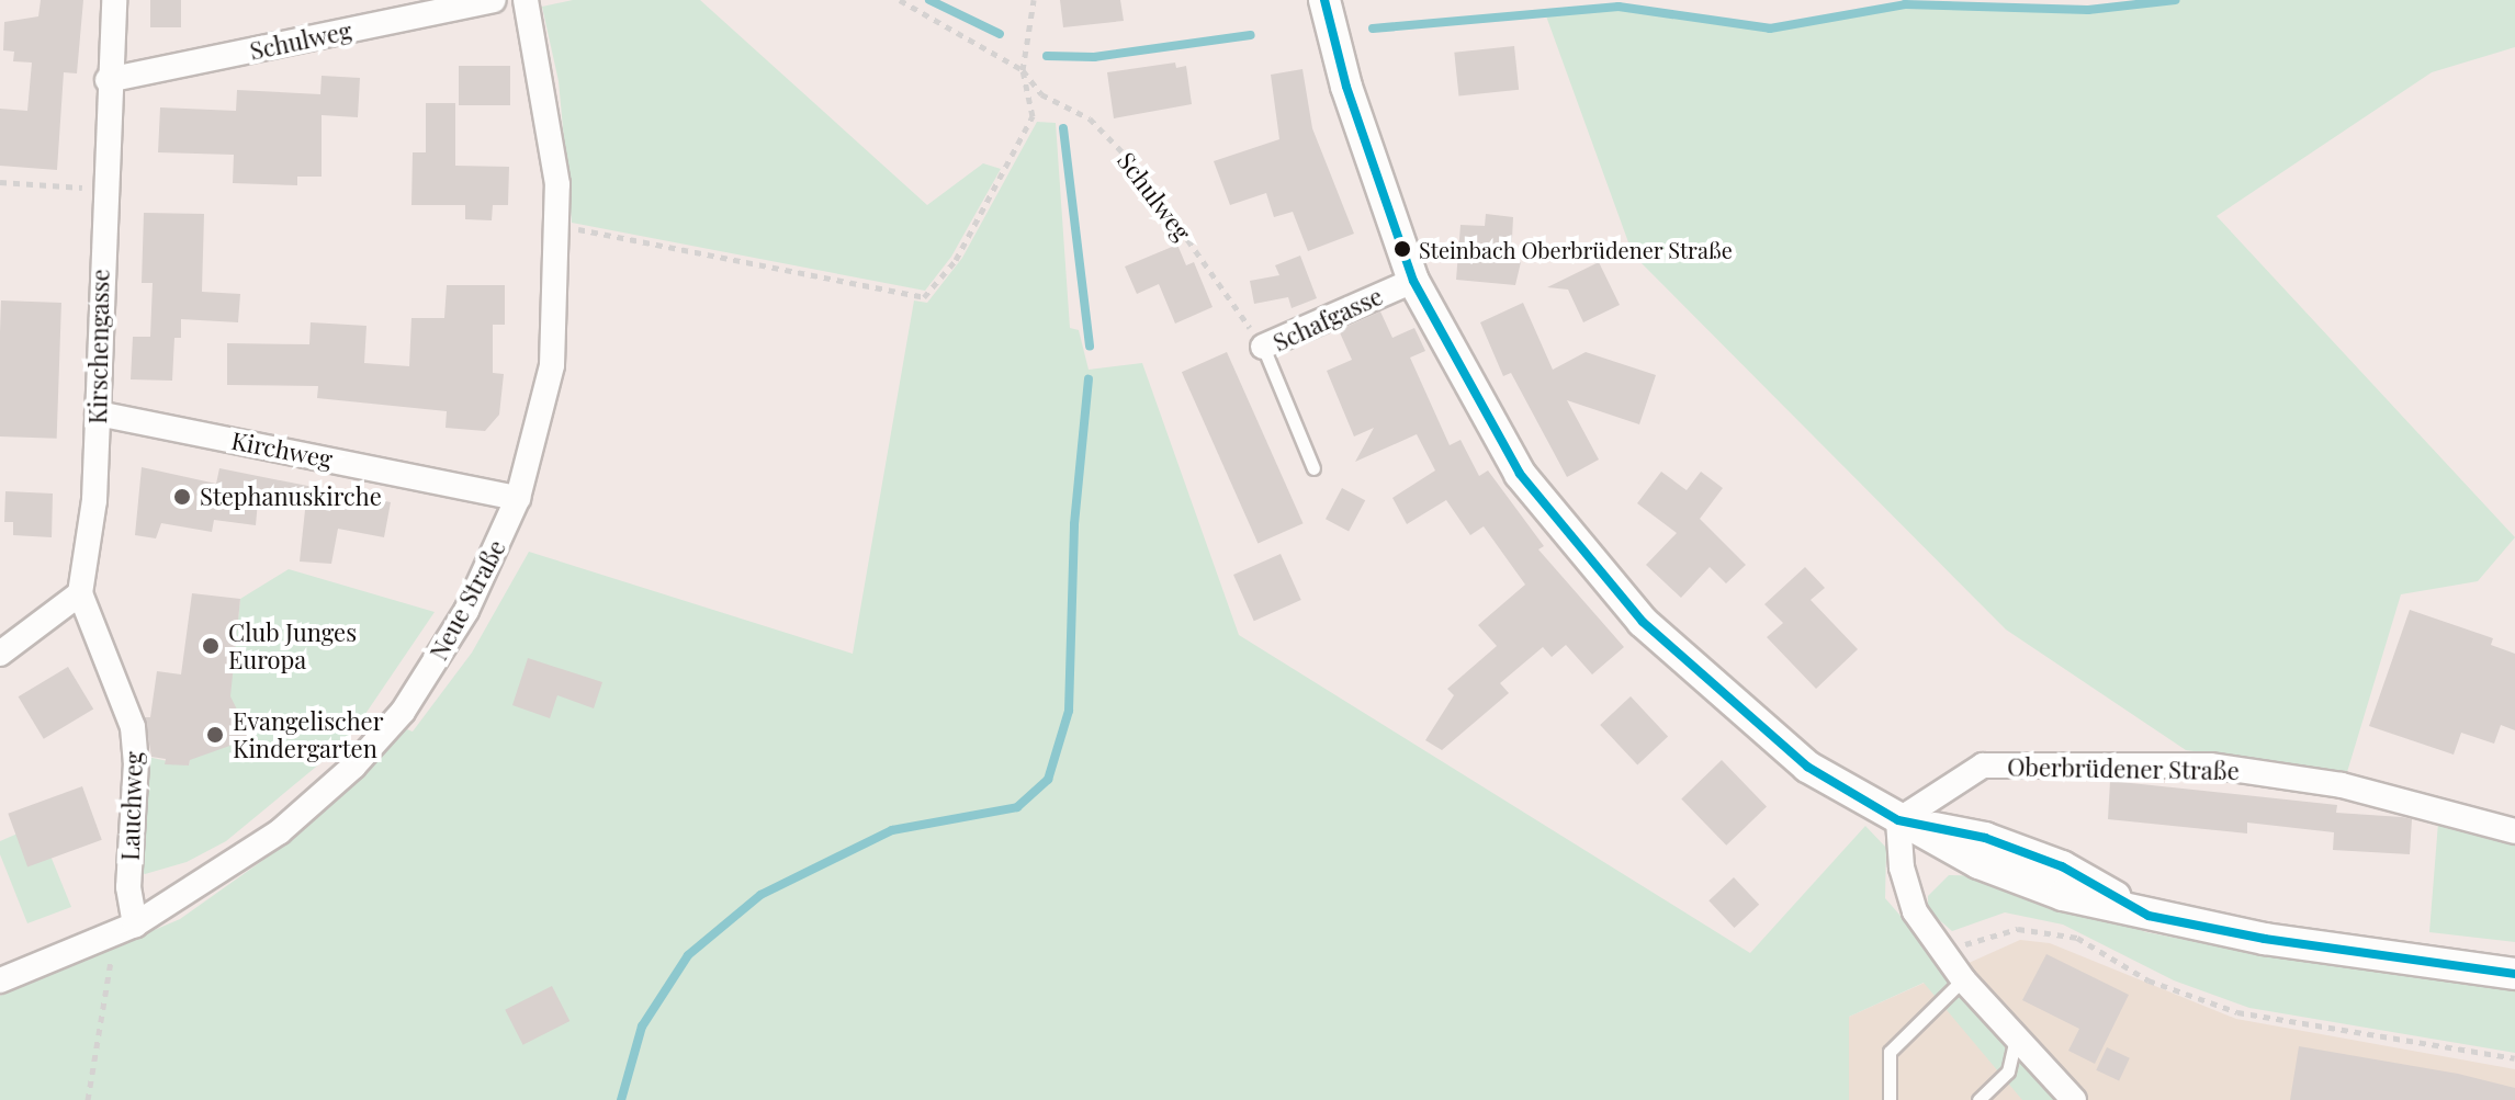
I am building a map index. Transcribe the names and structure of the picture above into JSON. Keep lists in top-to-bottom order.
{
  "streets": {
    "street": [
      "Schulweg",
      "Schafgasse",
      "Kirschengasse",
      "Kirchweg",
      "Neue Straße",
      "Oberbrüdener Straße",
      "Lauchweg"
    ]
  },
  "crossings": [
    ["Schulweg", "Schafgasse"],
    ["Schulweg", "Kirschengasse"],
    ["Kirschengasse", "Kirchweg"],
    ["Kirschengasse", "Lauchweg"],
    ["Kirchweg", "Neue Straße"],
    ["Neue Straße", "Lauchweg"]
  ],
  "places": [
    "Steinbach Oberbrüdener Straße",
    "Stephanuskirche",
    "Club Junges Europa",
    "Evangelischer Kindergarten"
  ]
}
